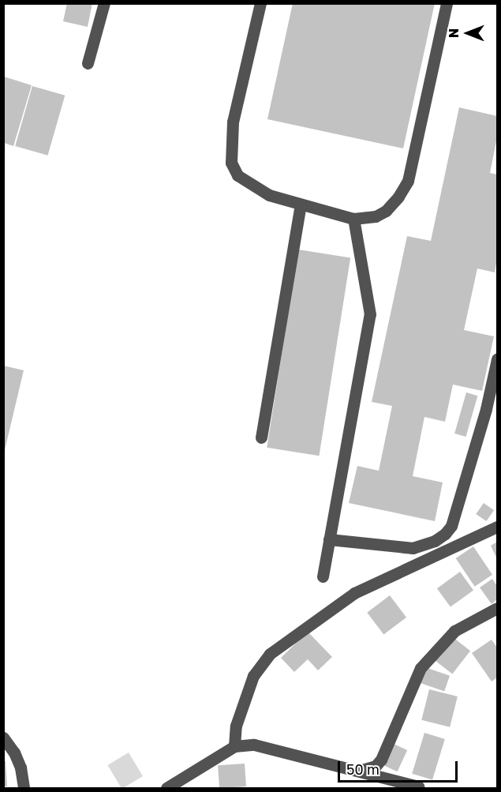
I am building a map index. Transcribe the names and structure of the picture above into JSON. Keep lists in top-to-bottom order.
{
  "scale_bar": "50 m",
  "north": "left"
}
